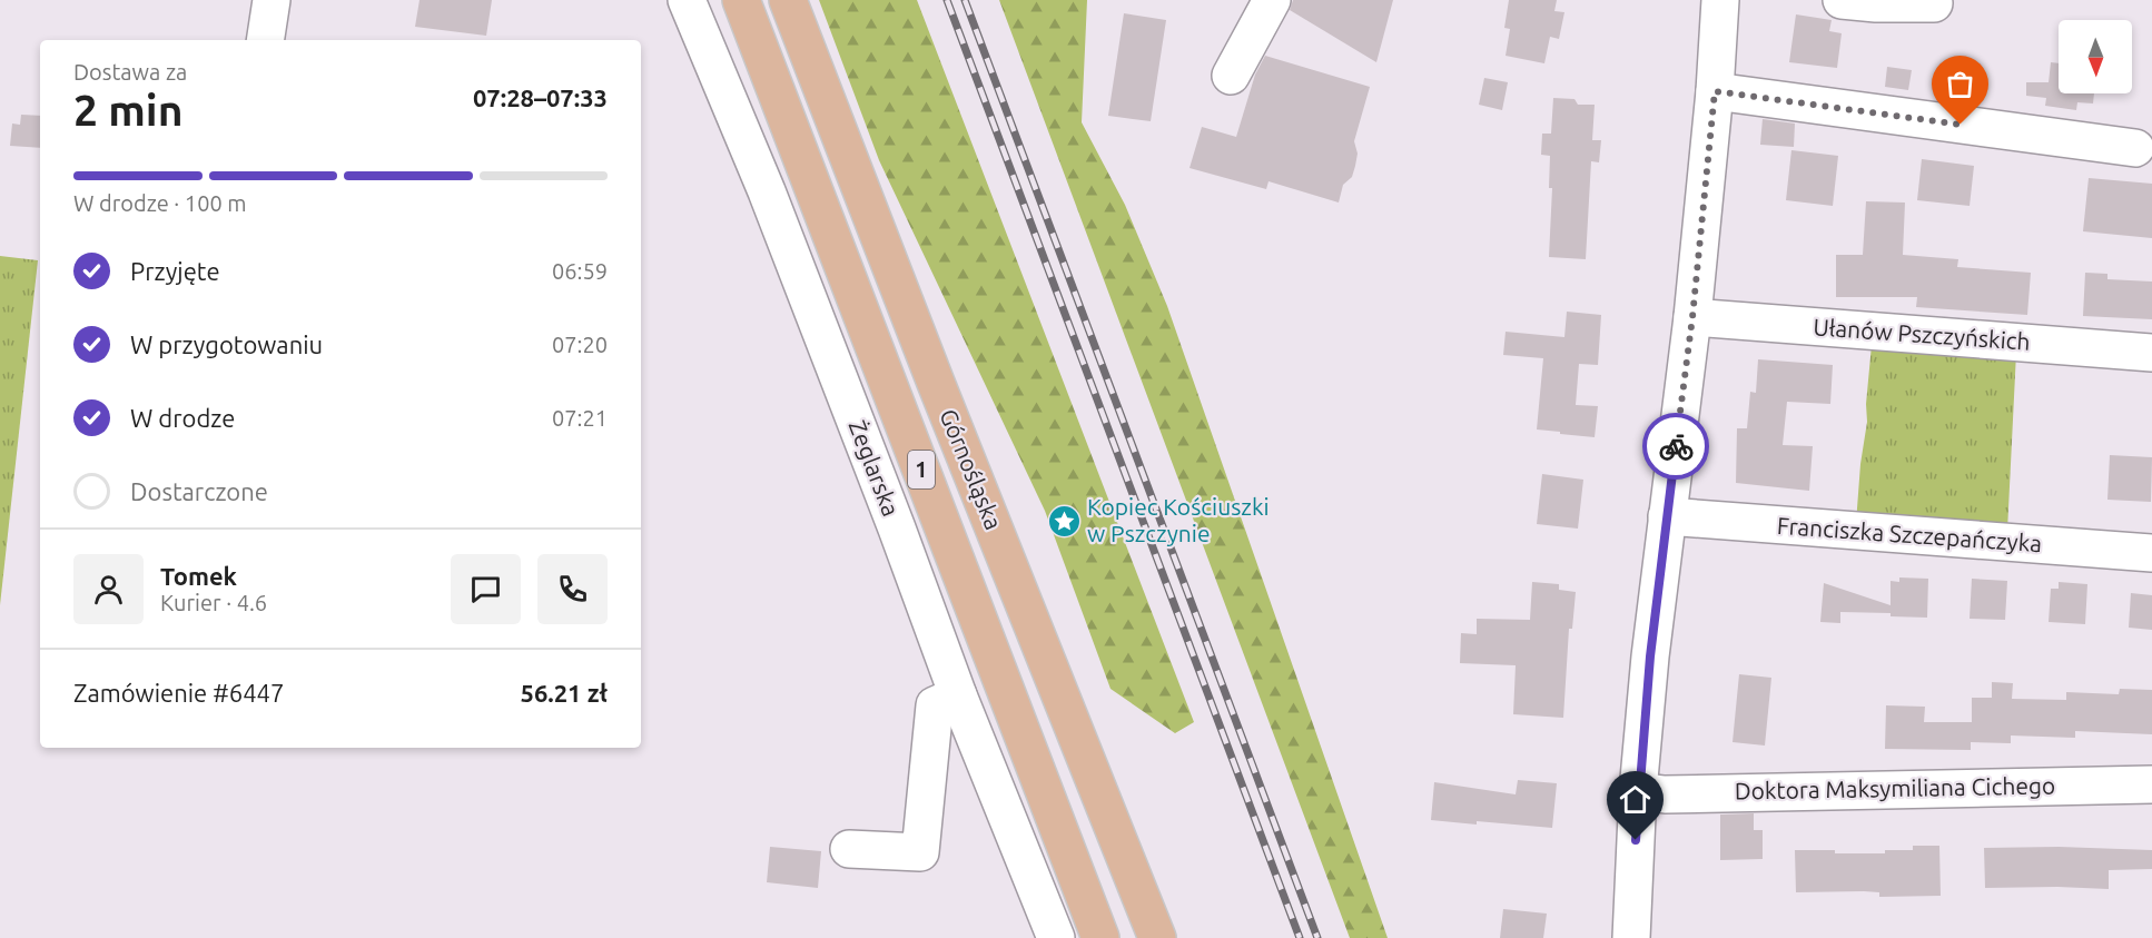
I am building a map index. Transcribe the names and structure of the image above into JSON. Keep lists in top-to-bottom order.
{
  "streets": {
    "main road": ["1", "Górnośląska"],
    "street": [
      "Ułanów Pszczyńskich",
      "Żeglarska",
      "Franciszka Szczepańczyka",
      "Doktora Maksymiliana Cichego"
    ]
  },
  "places": {
    "place": ["Kopiec Kościuszki w Pszczynie"]
  },
  "north": "bottom",
  "page": {
    "heading": ["2 min", "Dostawa za", "07:28–07:33"],
    "panel": [
      "Tomek",
      "Kurier · 4.6",
      "Zamówienie #6447",
      "56.21 zł"
    ],
    "bar": "W drodze · 100 m",
    "list": [
      ["Przyjęte", "06:59"],
      ["W przygotowaniu", "07:20"],
      ["W drodze", "07:21"],
      "Dostarczone"
    ]
  }
}
